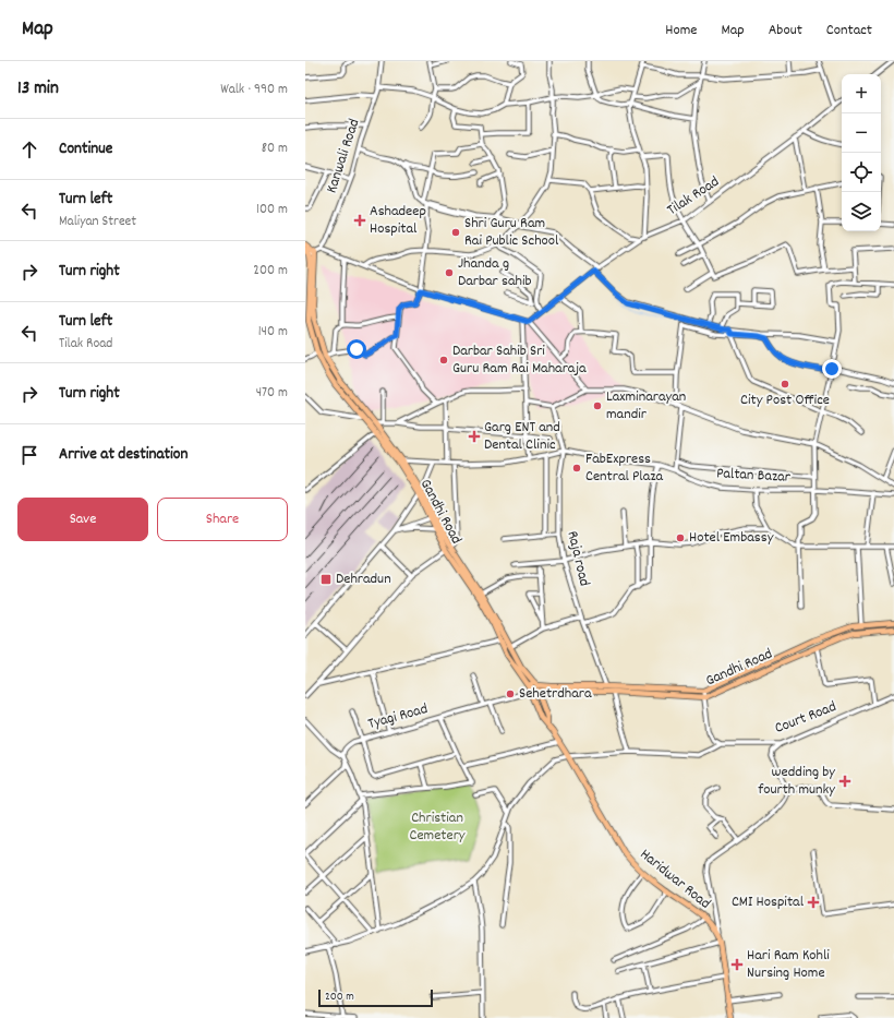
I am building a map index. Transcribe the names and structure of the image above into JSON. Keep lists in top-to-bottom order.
{
  "streets": {
    "main road": ["Gandhi Road", "Haridwar Road"],
    "street": [
      "Kanwali Road",
      "Tilak Road",
      "Paltan Bazar",
      "Raja road",
      "Tyagi Road",
      "Court Road"
    ]
  },
  "crossings": [
    ["Paltan Bazar", "Raja road"],
    ["Gandhi Road", "Raja road"],
    ["Gandhi Road", "Tyagi Road"],
    ["Gandhi Road", "Haridwar Road"],
    ["Tyagi Road", "Haridwar Road"]
  ],
  "parks": ["Christian Cemetery"],
  "places": {
    "health": [
      "Ashadeep Hospital",
      "Garg ENT and Dental Clinic",
      "wedding by fourth munky",
      "CMI Hospital",
      "Hari Ram Kohli Nursing Home"
    ],
    "other": [
      "Shri Guru Ram Rai Public School",
      "Jhanda g Darbar sahib",
      "Darbar Sahib Sri Guru Ram Rai Maharaja",
      "City Post Office",
      "Laxminarayan mandir",
      "FabExpress Central Plaza",
      "Hotel Embassy",
      "Sehetrdhara"
    ],
    "transit": ["Dehradun"]
  },
  "scale_bar": "200 m",
  "page": {
    "header": "Map",
    "nav": [
      "Home",
      "Map",
      "About",
      "Contact"
    ],
    "heading": ["13 min", "Walk · 990 m"],
    "map_buttons": ["+", "−"],
    "list": [
      ["Continue", "80 m"],
      ["Turn left", "Maliyan Street", "100 m"],
      ["Turn right", "200 m"],
      ["Turn left", "Tilak Road", "140 m"],
      ["Turn right", "470 m"],
      "Arrive at destination"
    ],
    "buttons": ["Save", "Share"],
    "scale": "200 m"
  }
}
